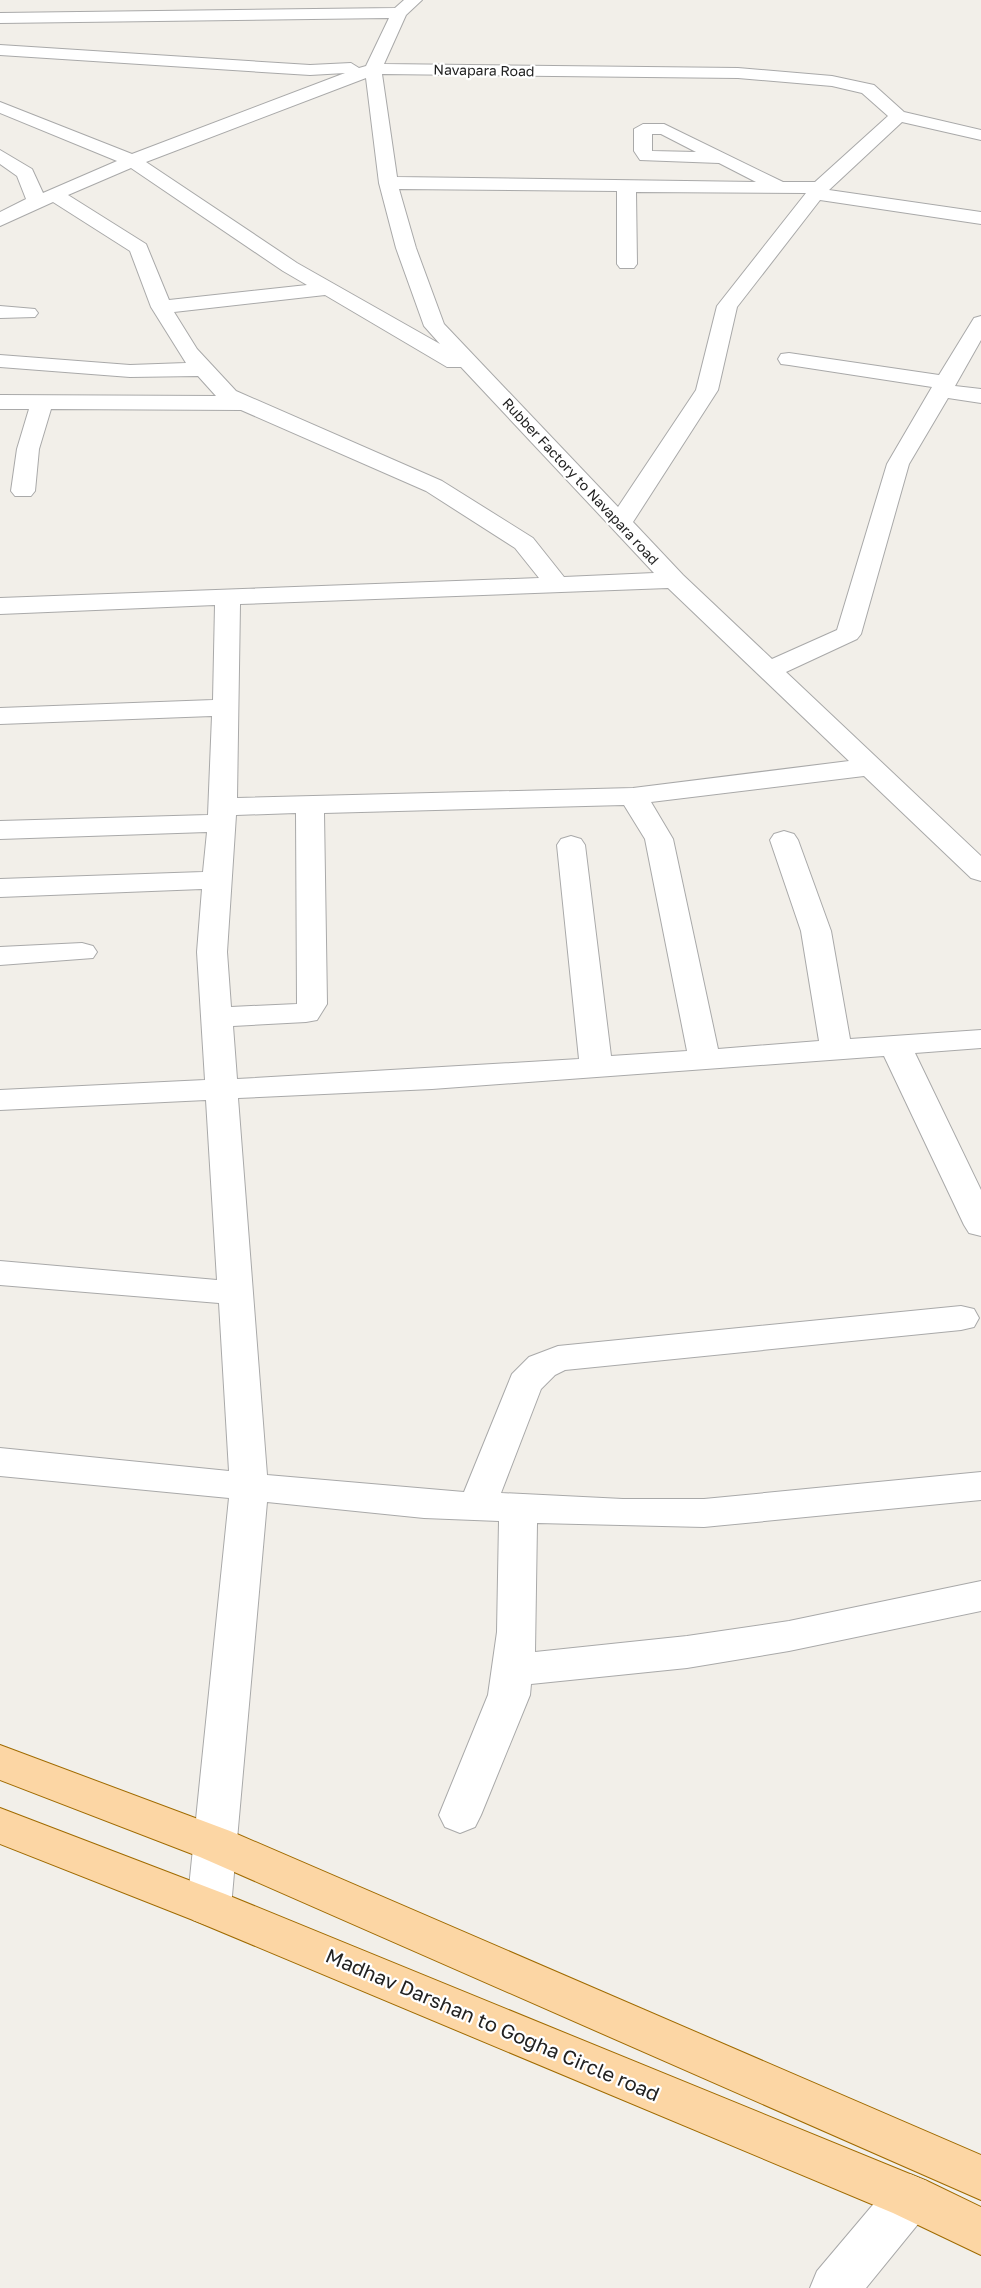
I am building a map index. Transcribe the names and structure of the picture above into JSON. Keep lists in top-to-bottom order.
{
  "streets": {
    "main road": ["Madhav Darshan to Gogha Circle road"],
    "street": ["Navapara Road", "Rubber Factory to Navapara road"]
  },
  "crossings": [
    ["Navapara Road", "Rubber Factory to Navapara road"]
  ]
}
